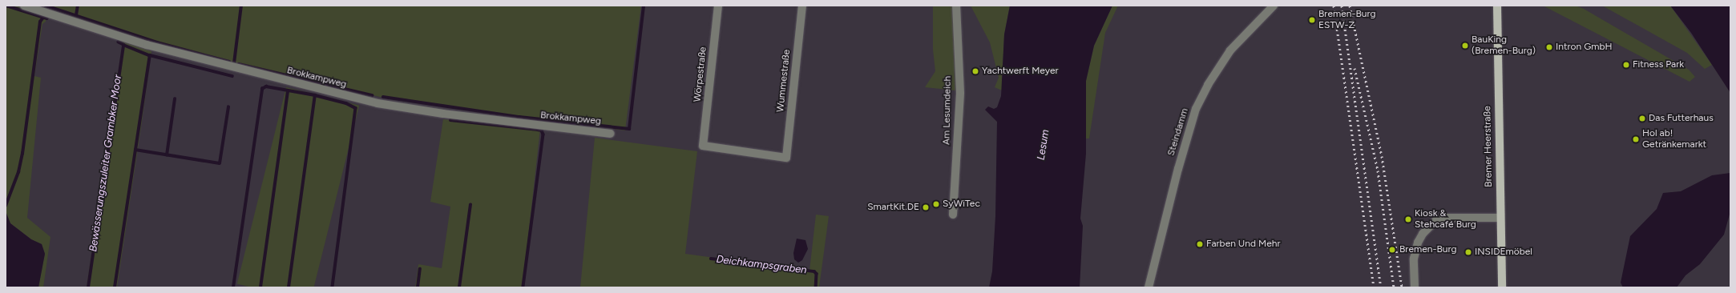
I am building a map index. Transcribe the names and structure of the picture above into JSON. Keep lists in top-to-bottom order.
{
  "streets": {
    "main road": ["Bremer Heerstraße"],
    "street": [
      "Wörpestraße",
      "Brokkampweg",
      "Wummestraße",
      "Am Lesumdeich",
      "Steindamm"
    ]
  },
  "crossings": [
    ["Wörpestraße", "Wummestraße"]
  ],
  "water": ["Lesum", "Bewässerungszuleiter Grambker Moor", "Deichkampsgraben"],
  "places": [
    "Bremen-Burg ESTW-Z",
    "BauKing (Bremen-Burg)",
    "Intron GmbH",
    "Fitness Park",
    "Yachtwerft Meyer",
    "Das Futterhaus",
    "Hol ab! Getränkemarkt",
    "SyWiTec",
    "SmartKit.DE",
    "Kiosk & Stehcafé Burg",
    "Farben Und Mehr",
    "Bremen-Burg",
    "INSIDEmöbel"
  ]
}
